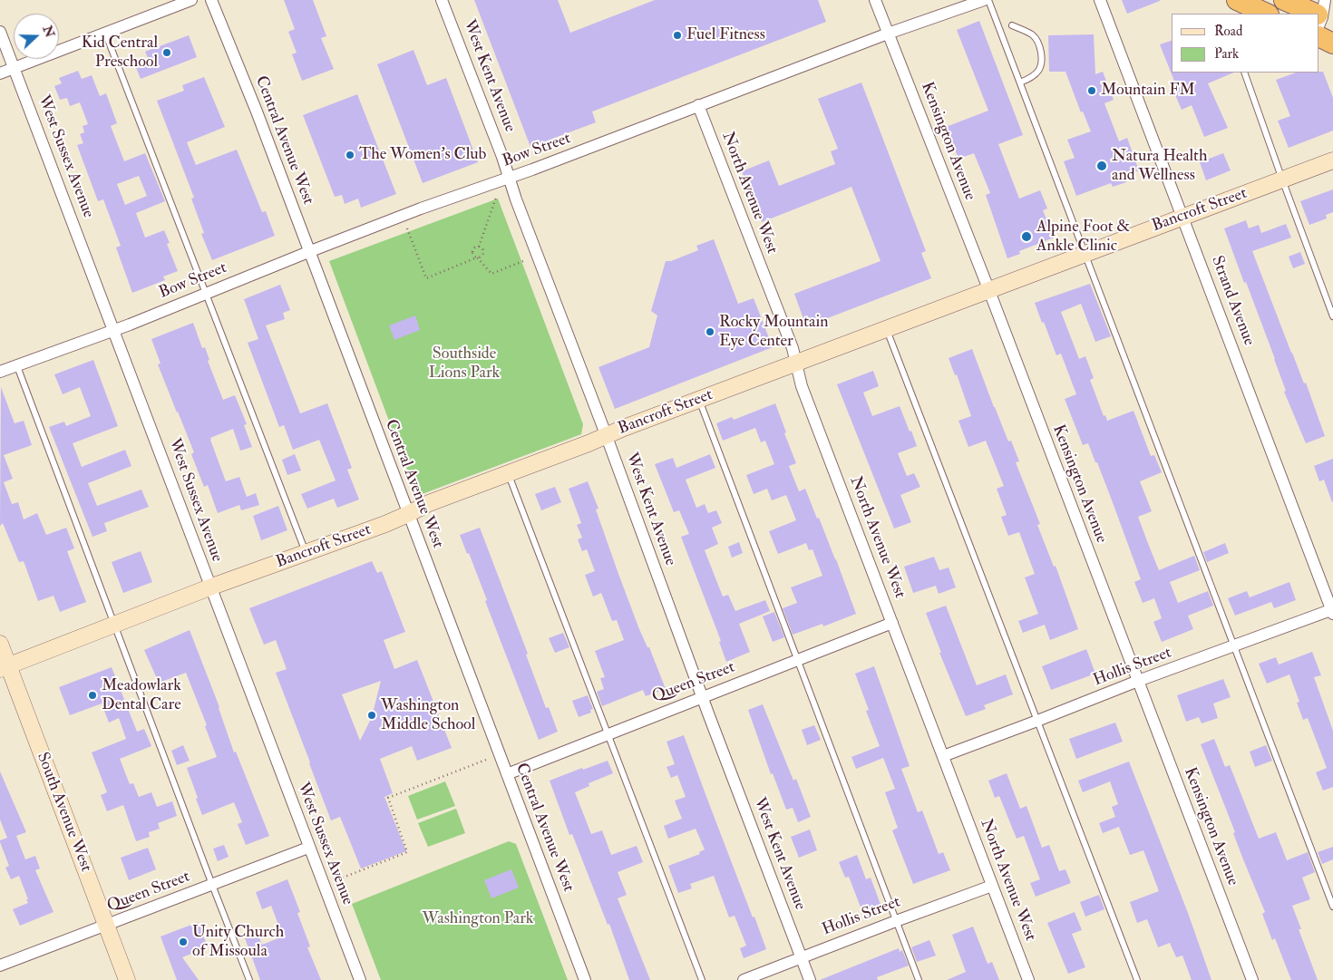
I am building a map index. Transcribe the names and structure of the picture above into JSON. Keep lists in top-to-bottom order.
{
  "streets": {
    "street": [
      "West Kent Avenue",
      "Central Avenue West",
      "Kensington Avenue",
      "Bow Street",
      "West Sussex Avenue",
      "North Avenue West",
      "Bancroft Street",
      "Strand Avenue",
      "Hollis Street",
      "Queen Street",
      "South Avenue West"
    ]
  },
  "crossings": [
    ["West Kent Avenue", "Bow Street"],
    ["West Kent Avenue", "Bancroft Street"],
    ["West Kent Avenue", "Hollis Street"],
    ["West Kent Avenue", "Queen Street"],
    ["Central Avenue West", "Bow Street"],
    ["Central Avenue West", "Bancroft Street"],
    ["Central Avenue West", "Queen Street"],
    ["Kensington Avenue", "Bow Street"],
    ["Kensington Avenue", "Bancroft Street"],
    ["Kensington Avenue", "Hollis Street"],
    ["Bow Street", "West Sussex Avenue"],
    ["Bow Street", "North Avenue West"],
    ["West Sussex Avenue", "Bancroft Street"],
    ["West Sussex Avenue", "Queen Street"],
    ["North Avenue West", "Bancroft Street"],
    ["North Avenue West", "Hollis Street"],
    ["North Avenue West", "Queen Street"],
    ["Bancroft Street", "Strand Avenue"],
    ["Bancroft Street", "South Avenue West"],
    ["Strand Avenue", "Hollis Street"],
    ["Queen Street", "South Avenue West"]
  ],
  "parks": ["Southside Lions Park", "Washington Park"],
  "places": [
    "Fuel Fitness",
    "Kid Central Preschool",
    "Mountain FM",
    "The Women's Club",
    "Natura Health and Wellness",
    "Alpine Foot & Ankle Clinic",
    "Rocky Mountain Eye Center",
    "Meadowlark Dental Care",
    "Washington Middle School",
    "Unity Church of Missoula"
  ],
  "legend": ["Road", "Park"],
  "north": "right"
}
